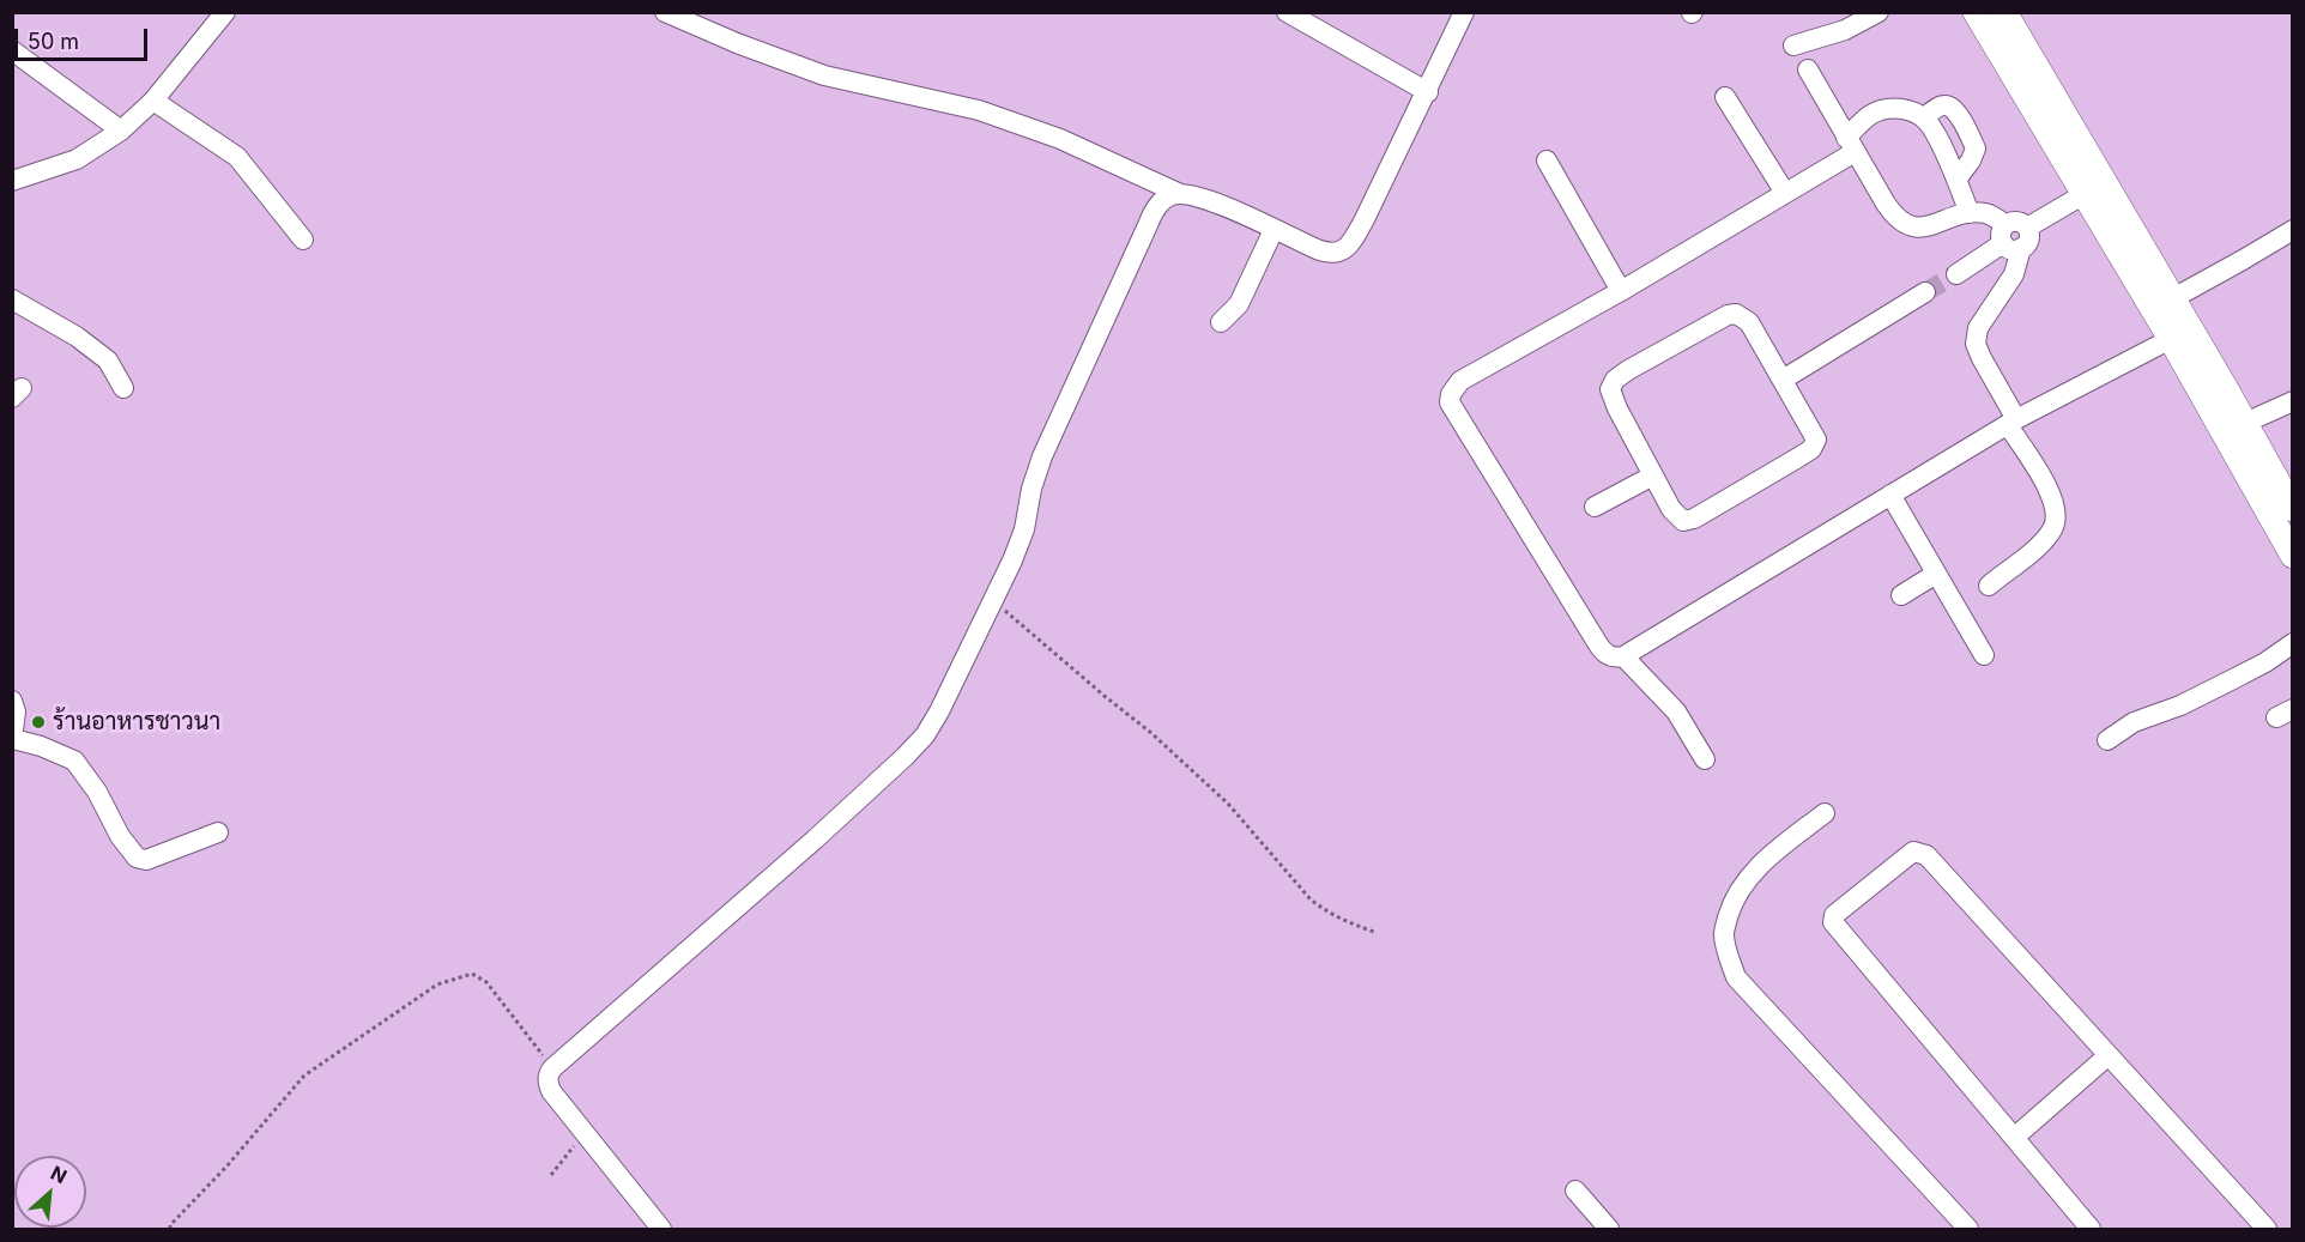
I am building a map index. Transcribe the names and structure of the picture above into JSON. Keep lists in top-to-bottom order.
{
  "places": ["ร้านอาหารชาวนา"],
  "scale_bar": "50 m",
  "north": "top right"
}
